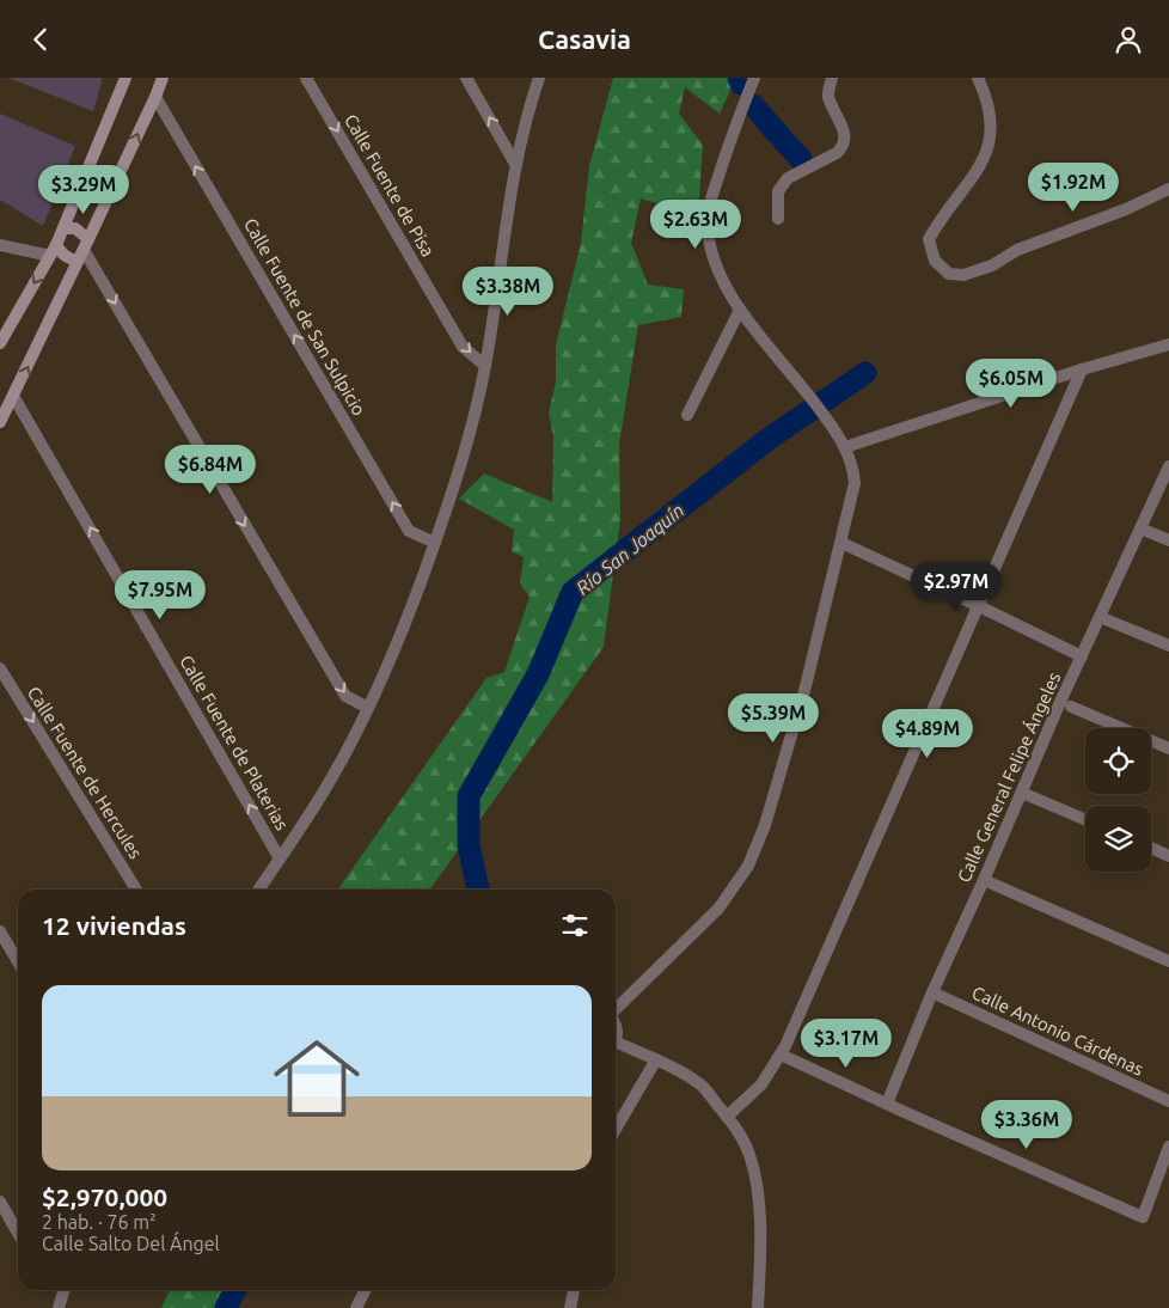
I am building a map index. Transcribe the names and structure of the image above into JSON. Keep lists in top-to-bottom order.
{
  "streets": {
    "street": [
      "Calle Fuente de Pisa",
      "Calle Fuente de San Sulpicio",
      "Calle Fuente de Platerias",
      "Calle Fuente de Hercules",
      "Calle General Felipe Ángeles",
      "Calle Antonio Cárdenas"
    ]
  },
  "crossings": [
    ["Calle General Felipe Ángeles", "Calle Antonio Cárdenas"]
  ],
  "one_way": [
    "Calle Fuente de Pisa",
    "Calle Fuente de San Sulpicio",
    "Calle Fuente de Platerias",
    "Calle Fuente de Hercules"
  ],
  "water": ["Río San Joaquín"],
  "page": {
    "header": "Casavia",
    "price": [
      "$1.92M",
      "$3.29M",
      "$2.63M",
      "$3.38M",
      "$6.05M",
      "$6.84M",
      "$2.97M",
      "$7.95M",
      "$5.39M",
      "$4.89M",
      "$3.17M",
      "$3.36M"
    ],
    "heading": "12 viviendas",
    "list": [
      {
        "name": "$2,970,000",
        "note": "2 hab. · 76 m² · Calle Salto Del Ángel"
      }
    ]
  }
}
